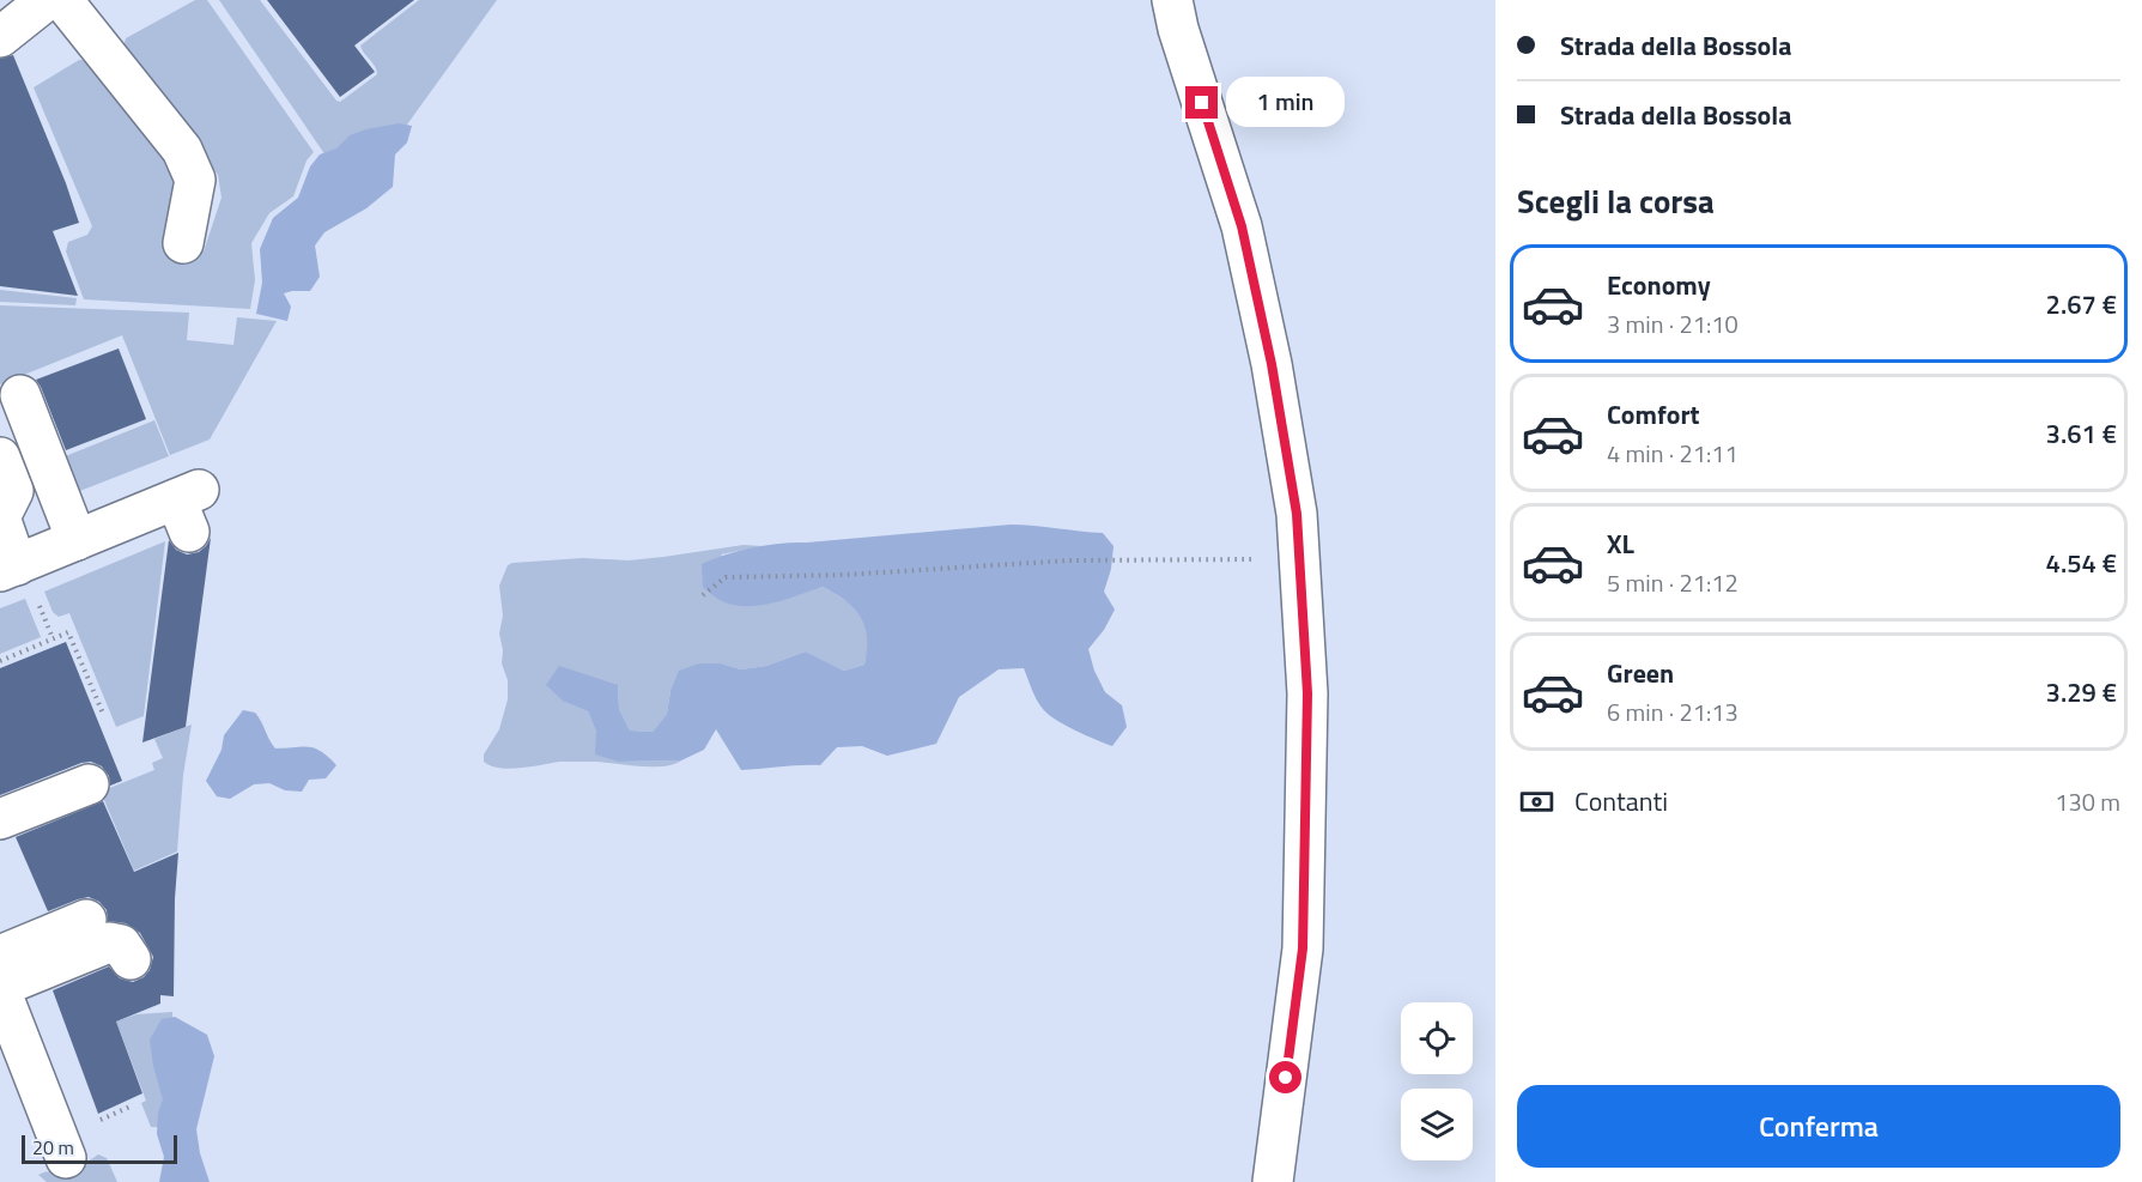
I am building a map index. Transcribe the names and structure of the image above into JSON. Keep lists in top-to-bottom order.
{
  "scale_bar": "20 m",
  "page": {
    "banner": ["Strada della Bossola", "Strada della Bossola"],
    "bubble": "1 min",
    "heading": "Scegli la corsa",
    "list": [
      {
        "name": "Economy",
        "note": "3 min · 21:10",
        "value": "2.67 €"
      },
      {
        "name": "Comfort",
        "note": "4 min · 21:11",
        "value": "3.61 €"
      },
      {
        "name": "XL",
        "note": "5 min · 21:12",
        "value": "4.54 €"
      },
      {
        "name": "Green",
        "note": "6 min · 21:13",
        "value": "3.29 €"
      }
    ],
    "pay": ["Contanti", "130 m"],
    "buttons": "Conferma",
    "scale": "20 m"
  }
}
